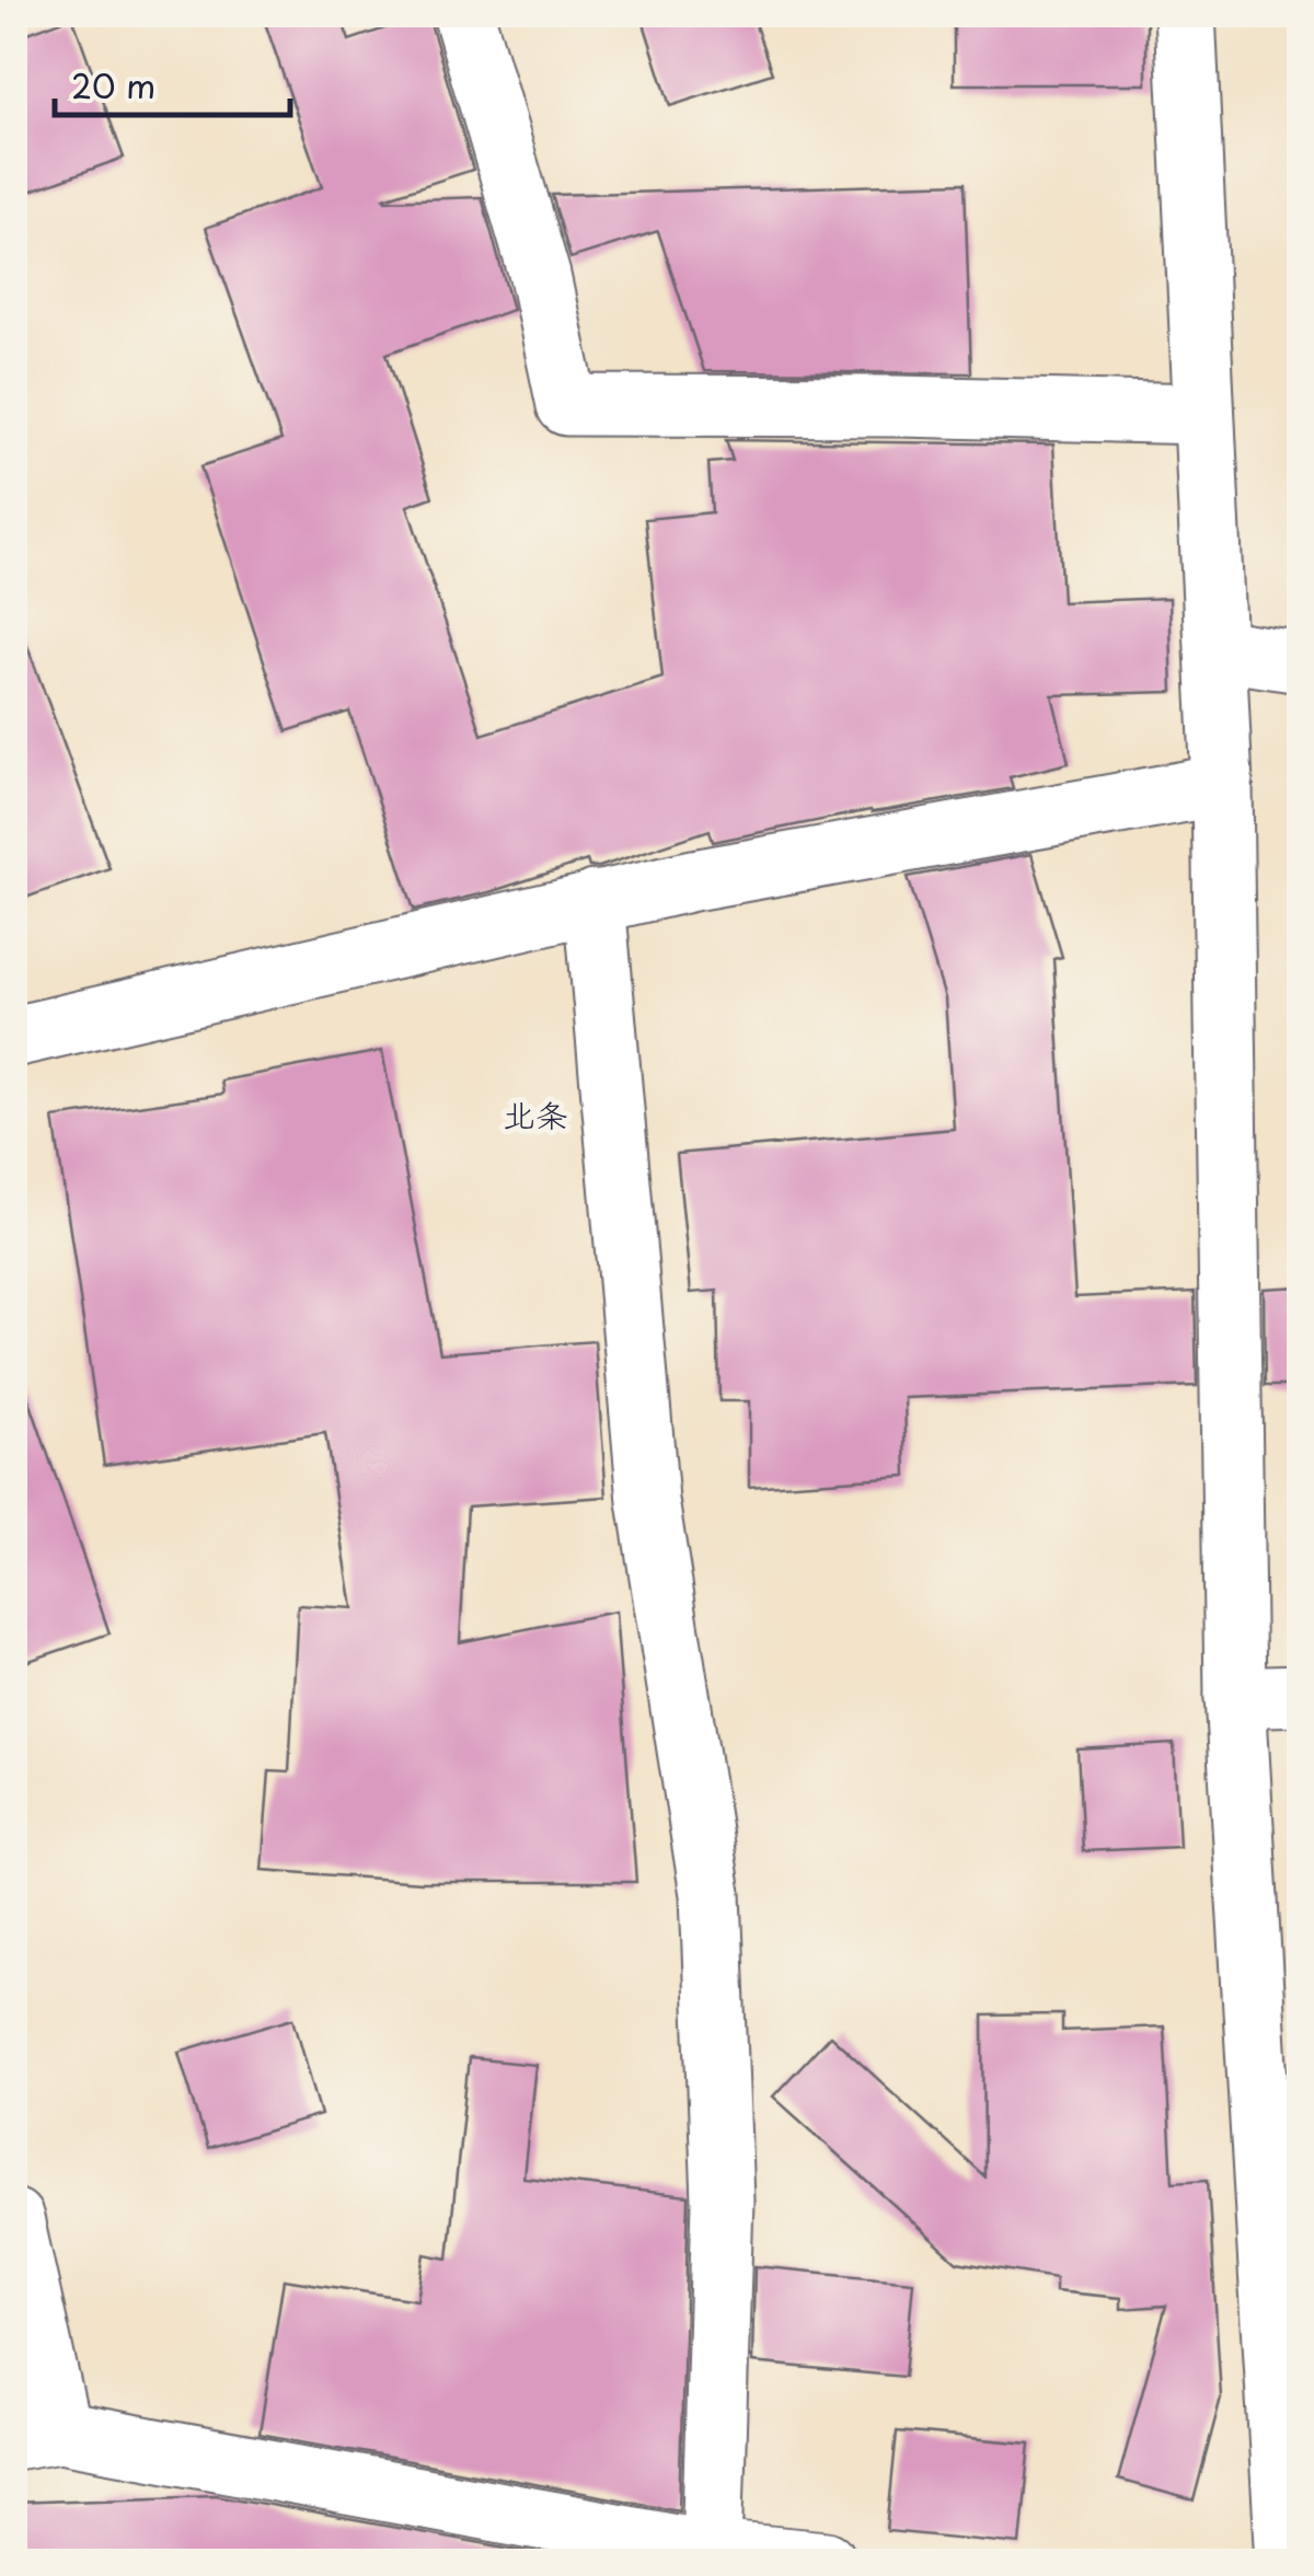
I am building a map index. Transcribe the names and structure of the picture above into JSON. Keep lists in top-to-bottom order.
{
  "districts": ["北条"],
  "scale_bar": "20 m"
}
